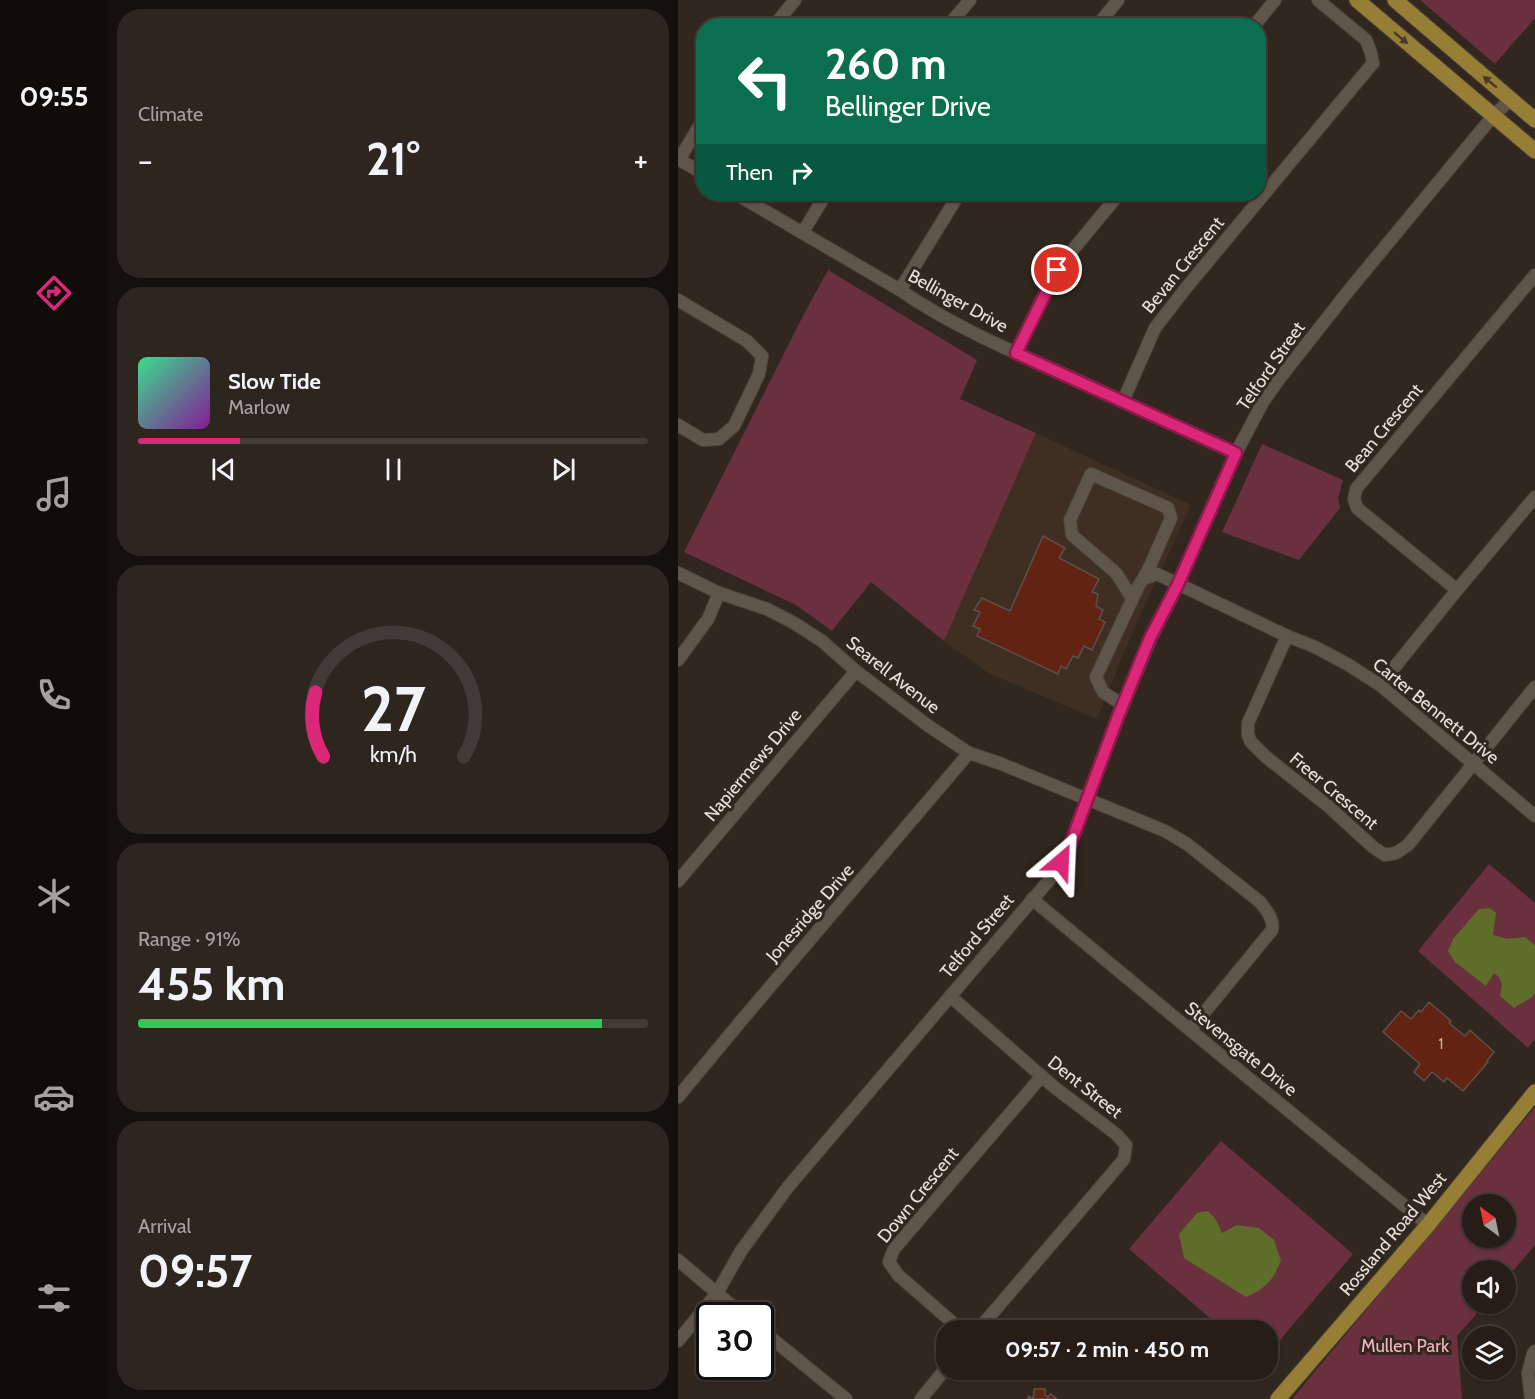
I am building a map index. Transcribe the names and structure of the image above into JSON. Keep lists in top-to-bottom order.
{
  "streets": {
    "main road": ["Rossland Road West"],
    "street": [
      "Bevan Crescent",
      "Bellinger Drive",
      "Telford Street",
      "Bean Crescent",
      "Searell Avenue",
      "Carter Bennett Drive",
      "Napiermews Drive",
      "Freer Crescent",
      "Jonesridge Drive",
      "Stevensgate Drive",
      "Dent Street",
      "Down Crescent"
    ]
  },
  "crossings": [
    ["Bevan Crescent", "Bellinger Drive"],
    ["Bellinger Drive", "Telford Street"],
    ["Telford Street", "Searell Avenue"],
    ["Telford Street", "Carter Bennett Drive"],
    ["Telford Street", "Stevensgate Drive"],
    ["Telford Street", "Dent Street"],
    ["Searell Avenue", "Napiermews Drive"],
    ["Searell Avenue", "Jonesridge Drive"],
    ["Searell Avenue", "Stevensgate Drive"],
    ["Carter Bennett Drive", "Freer Crescent"],
    ["Stevensgate Drive", "Rossland Road West"],
    ["Dent Street", "Down Crescent"]
  ],
  "parks": ["Mullen Park"],
  "house_numbers": ["1"],
  "north": "top left",
  "page": {
    "tabs": "09:55",
    "tile": [
      "Climate",
      ["Range · 91%", "455 km"],
      ["Arrival", "09:57"]
    ],
    "turn": ["260 m", "Bellinger Drive"],
    "heat": ["−", "21°", "+"],
    "then": "Then",
    "song": ["Slow Tide", "Marlow"],
    "limit": "30",
    "trip": "09:57 · 2 min · 450 m",
    "gauge": ["27", "km/h"]
  }
}
